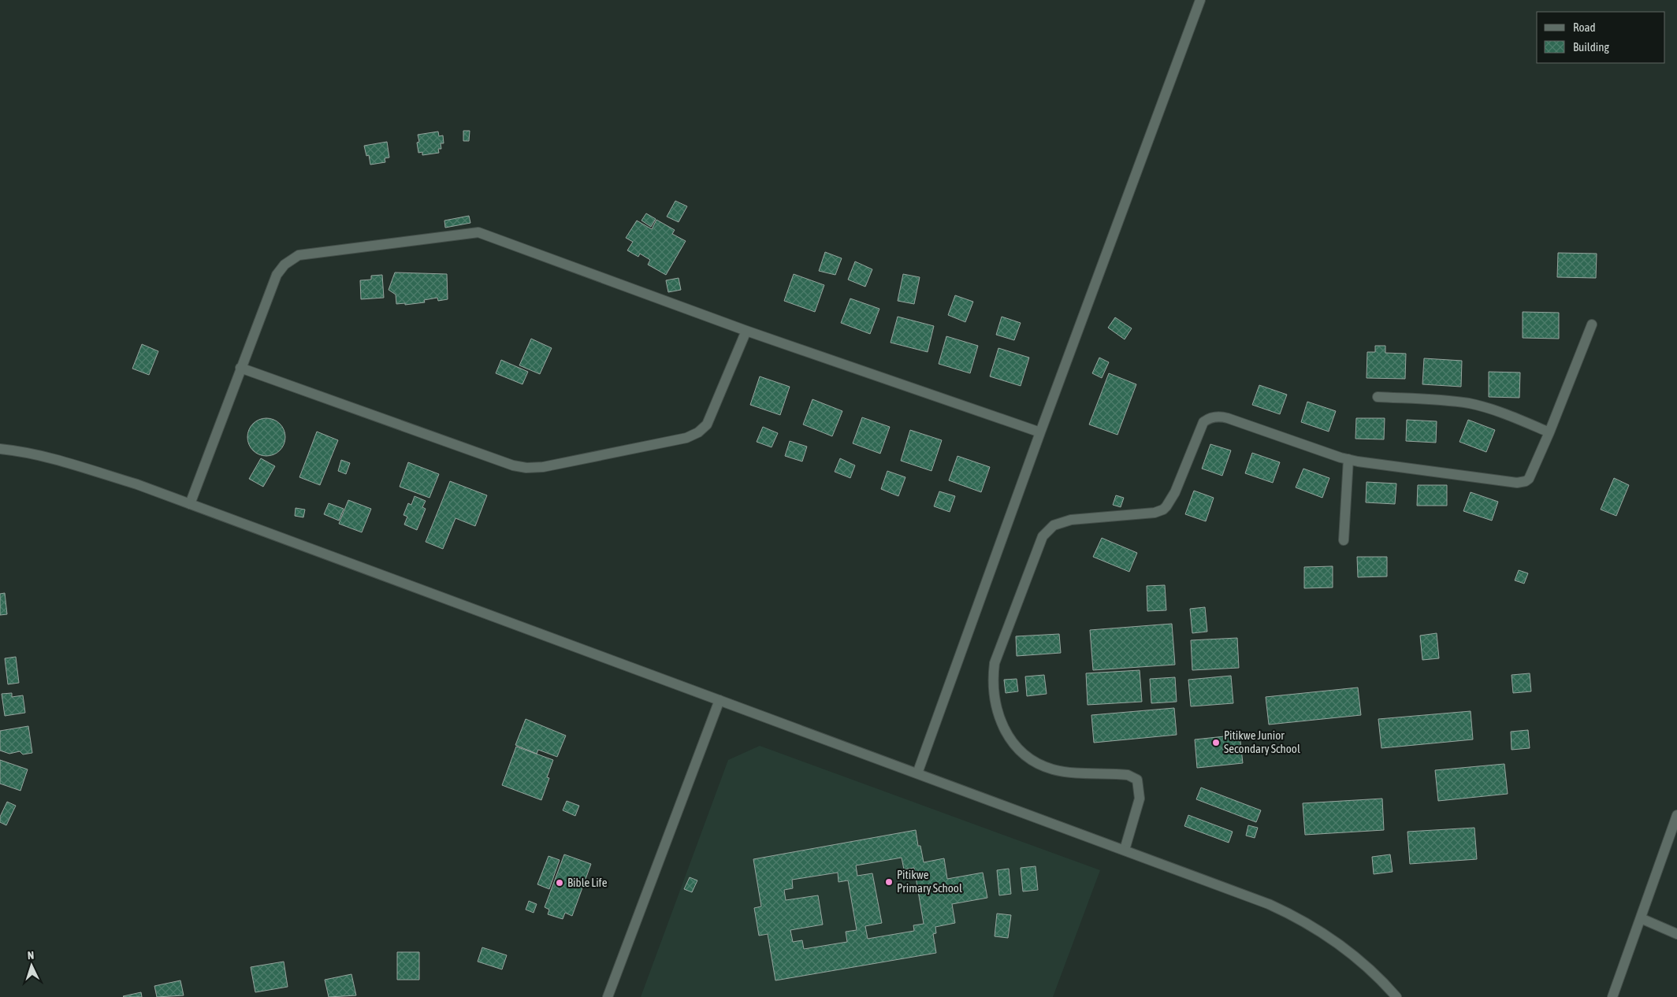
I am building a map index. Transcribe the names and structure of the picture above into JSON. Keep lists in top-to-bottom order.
{
  "places": ["Pitikwe Junior Secondary School", "Pitikwe Primary School", "Bible Life"],
  "legend": ["Road", "Building"],
  "north": "top"
}
